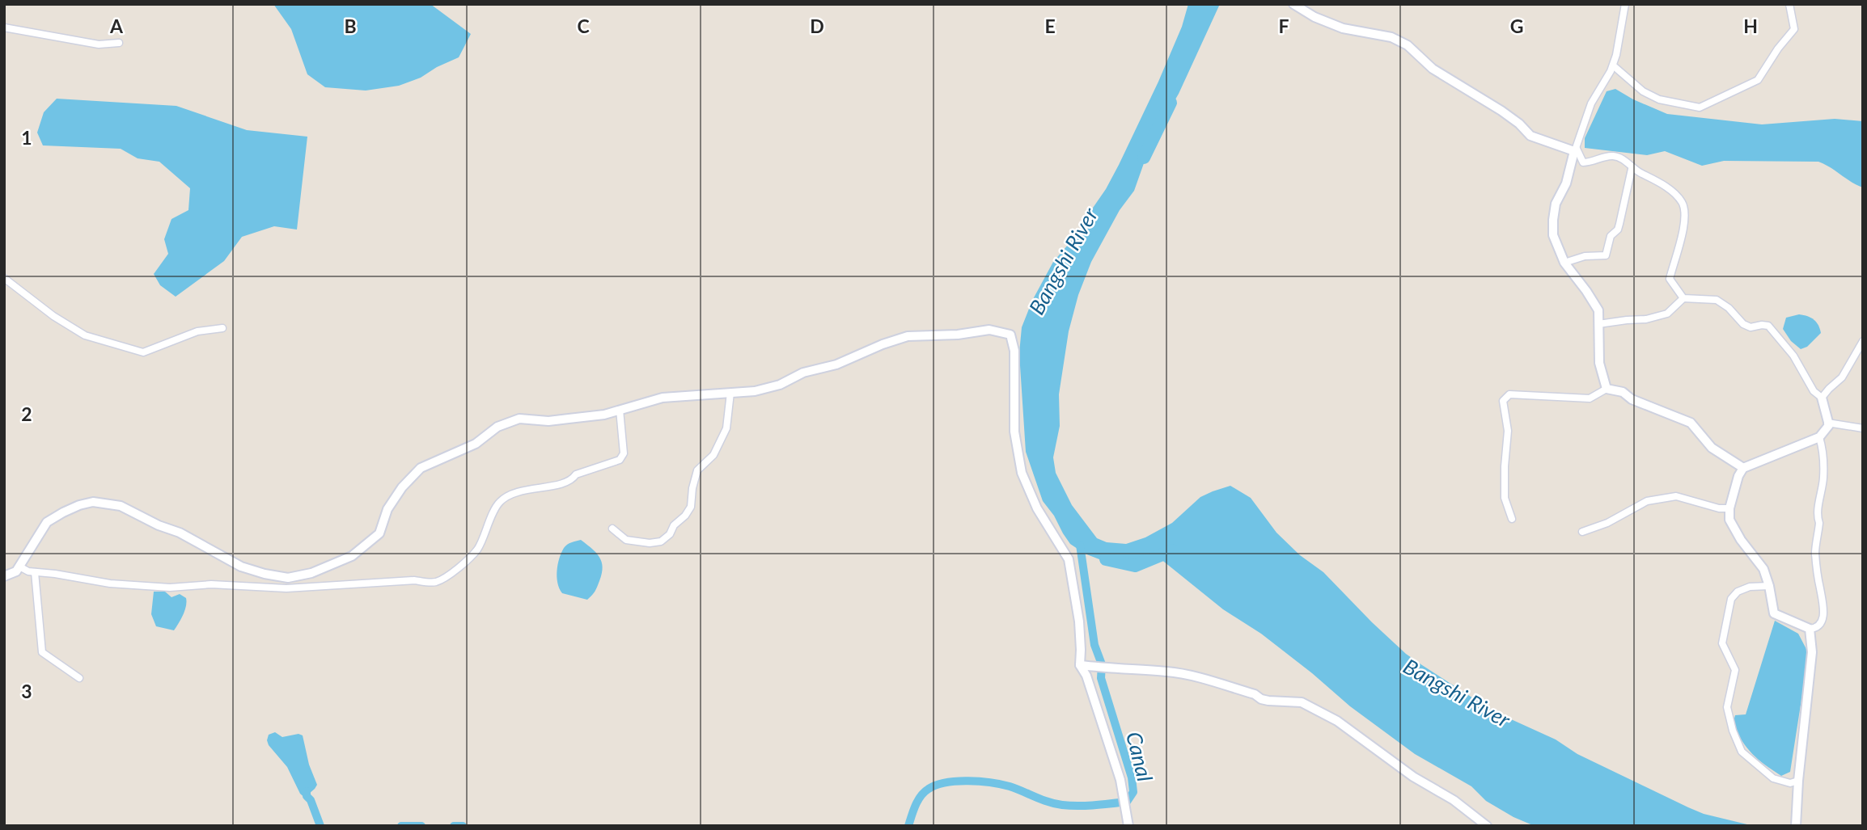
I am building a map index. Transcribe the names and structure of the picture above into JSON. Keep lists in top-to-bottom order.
{
  "water": ["Bangshi River", "Canal"],
  "grid": {
    "columns": [
      "A",
      "B",
      "C",
      "D",
      "E",
      "F",
      "G",
      "H"
    ],
    "rows": ["1", "2", "3"]
  }
}
